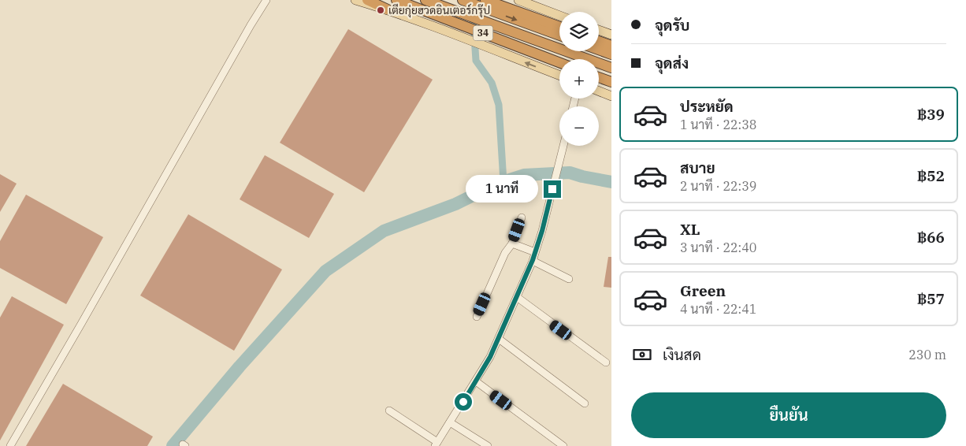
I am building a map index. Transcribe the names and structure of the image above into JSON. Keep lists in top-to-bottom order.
{
  "streets": {
    "highway": ["34"]
  },
  "places": ["เตียกุ่ยฮวดอินเตอร์กรุ๊ป"],
  "page": {
    "banner": ["จุดรับ", "จุดส่ง"],
    "map_buttons": ["+", "−"],
    "list": [
      {
        "name": "ประหยัด",
        "note": "1 นาที · 22:38",
        "value": "฿39"
      },
      {
        "name": "สบาย",
        "note": "2 นาที · 22:39",
        "value": "฿52"
      },
      {
        "name": "XL",
        "note": "3 นาที · 22:40",
        "value": "฿66"
      },
      {
        "name": "Green",
        "note": "4 นาที · 22:41",
        "value": "฿57"
      }
    ],
    "bubble": "1 นาที",
    "pay": ["เงินสด", "230 m"],
    "buttons": "ยืนยัน"
  }
}
